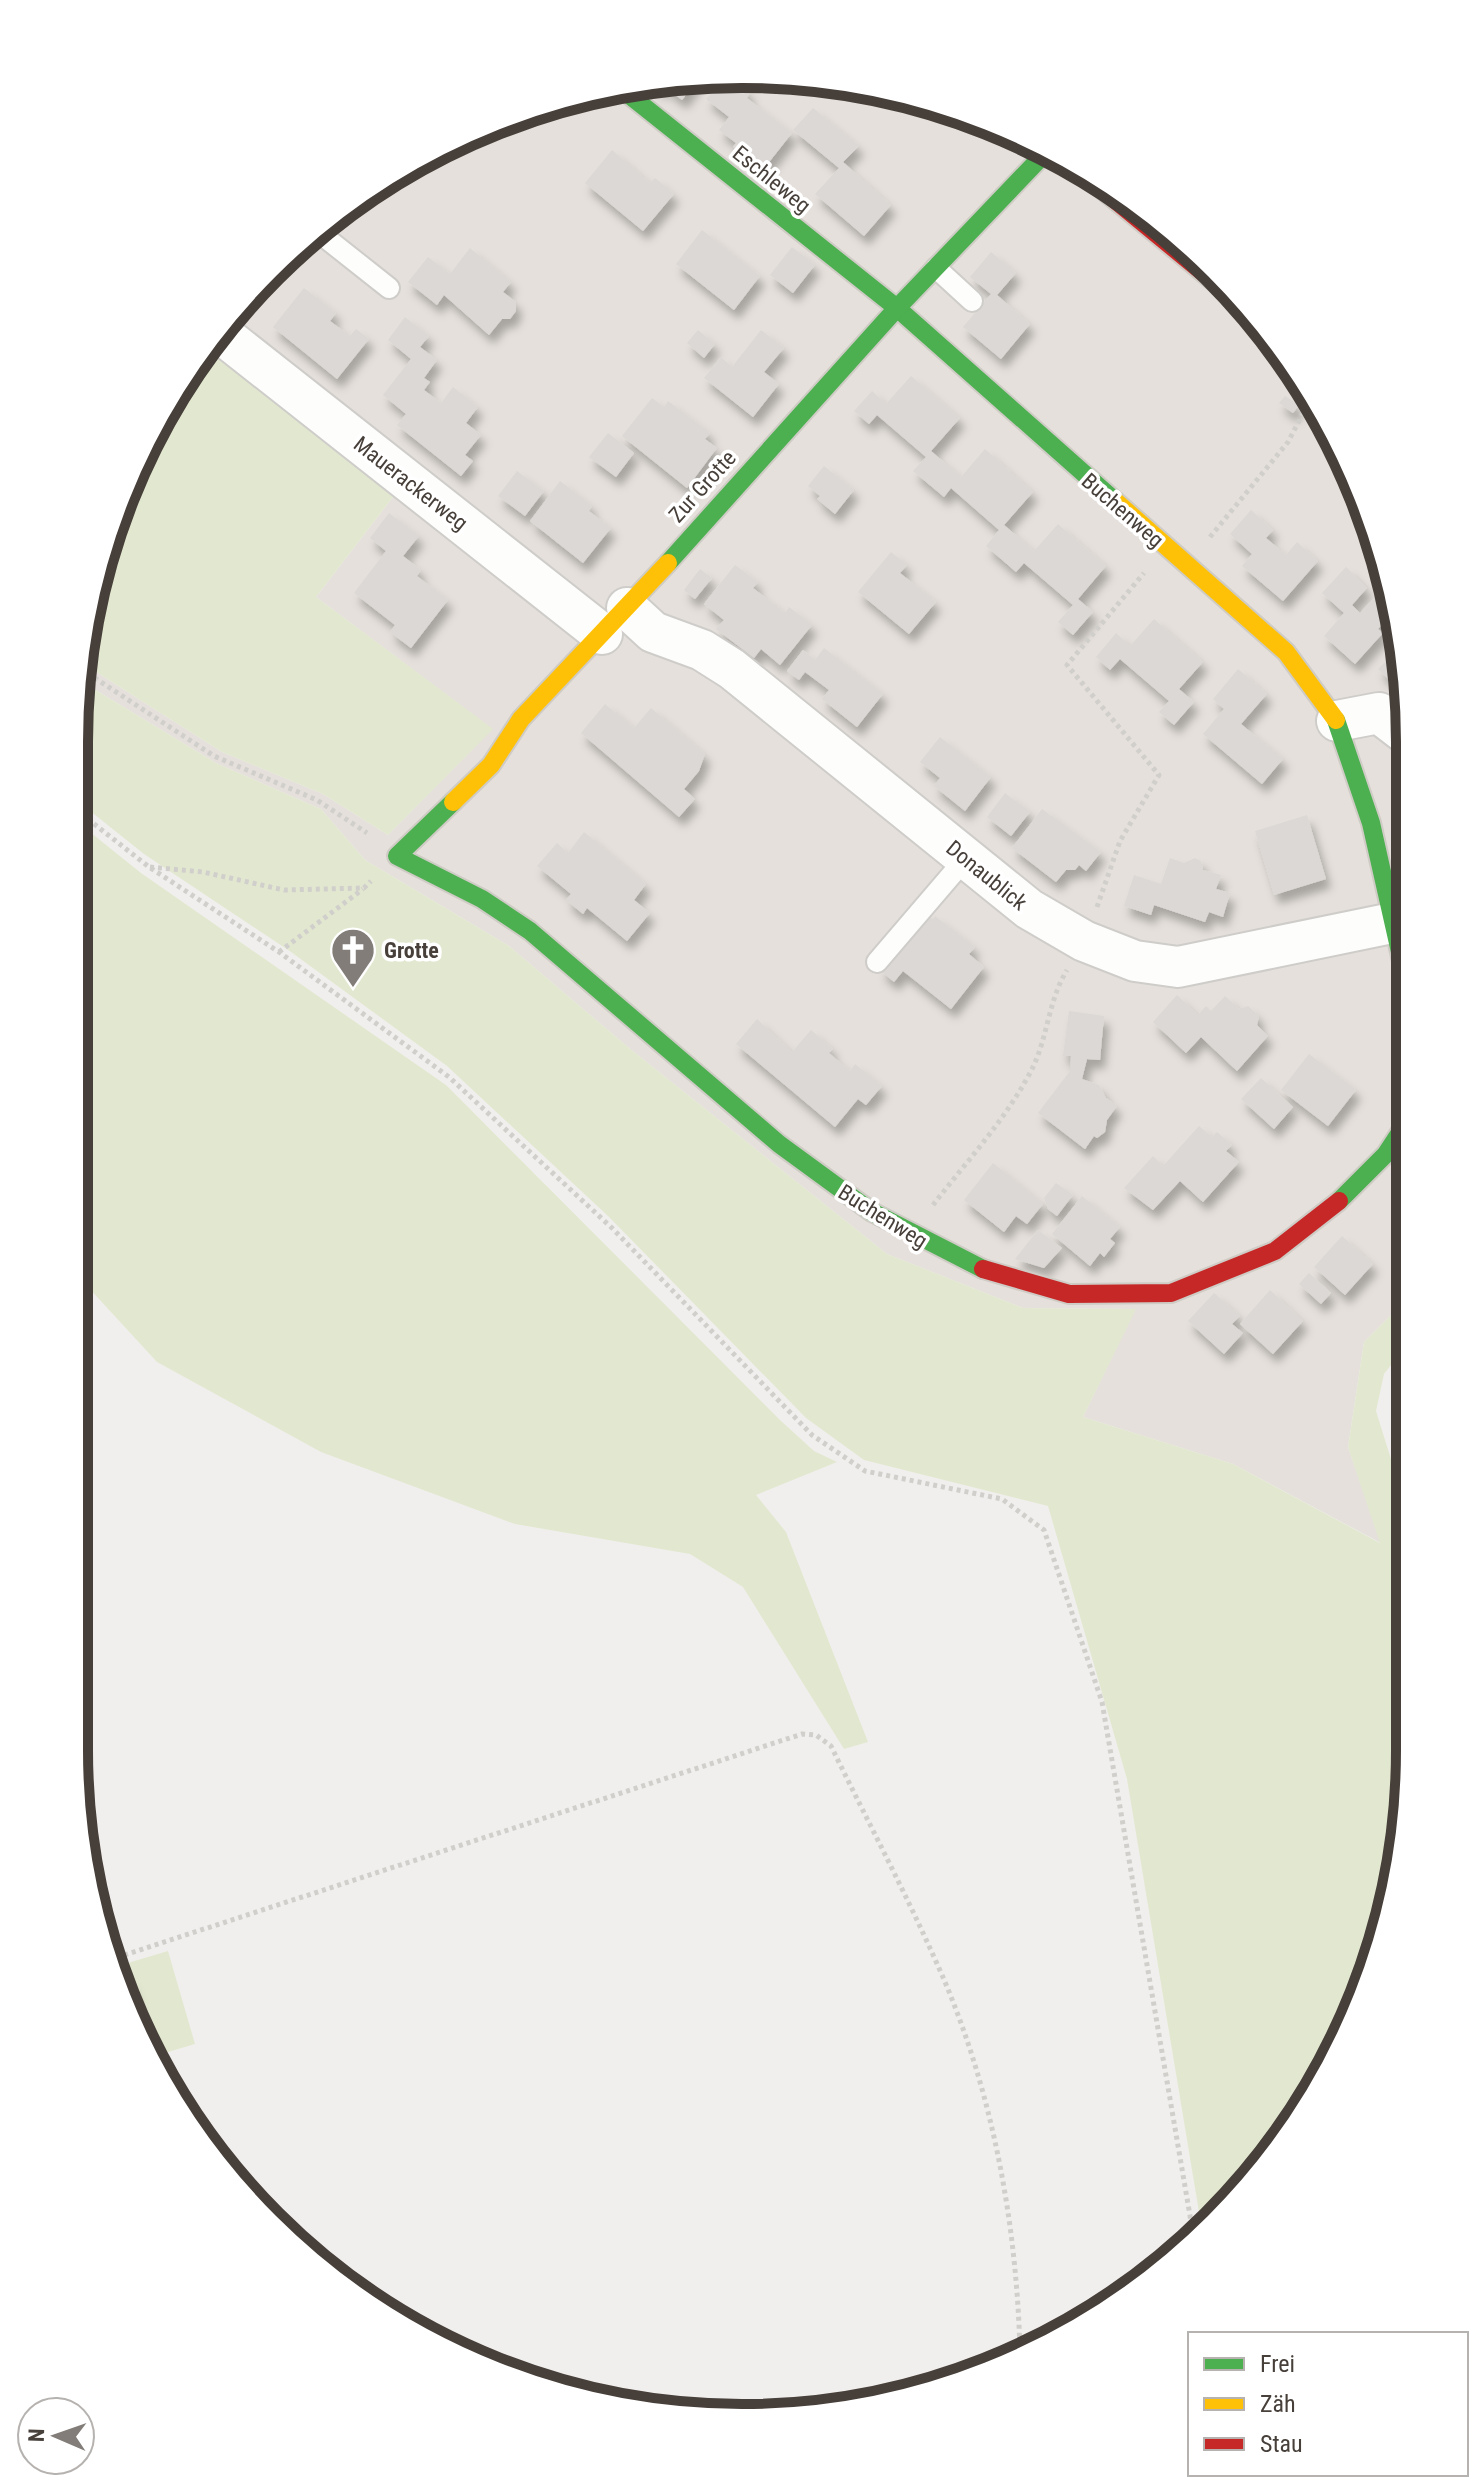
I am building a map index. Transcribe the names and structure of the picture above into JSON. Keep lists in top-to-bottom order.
{
  "streets": {
    "street": [
      "Eschleweg",
      "Mauerackerweg",
      "Zur Grotte",
      "Buchenweg",
      "Donaublick"
    ]
  },
  "crossings": [
    ["Eschleweg", "Zur Grotte"],
    ["Eschleweg", "Buchenweg"],
    ["Mauerackerweg", "Zur Grotte"],
    ["Mauerackerweg", "Donaublick"],
    ["Zur Grotte", "Buchenweg"],
    ["Zur Grotte", "Donaublick"]
  ],
  "places": {
    "church": ["Grotte"]
  },
  "legend": ["Frei", "Zäh", "Stau"],
  "north": "left"
}
